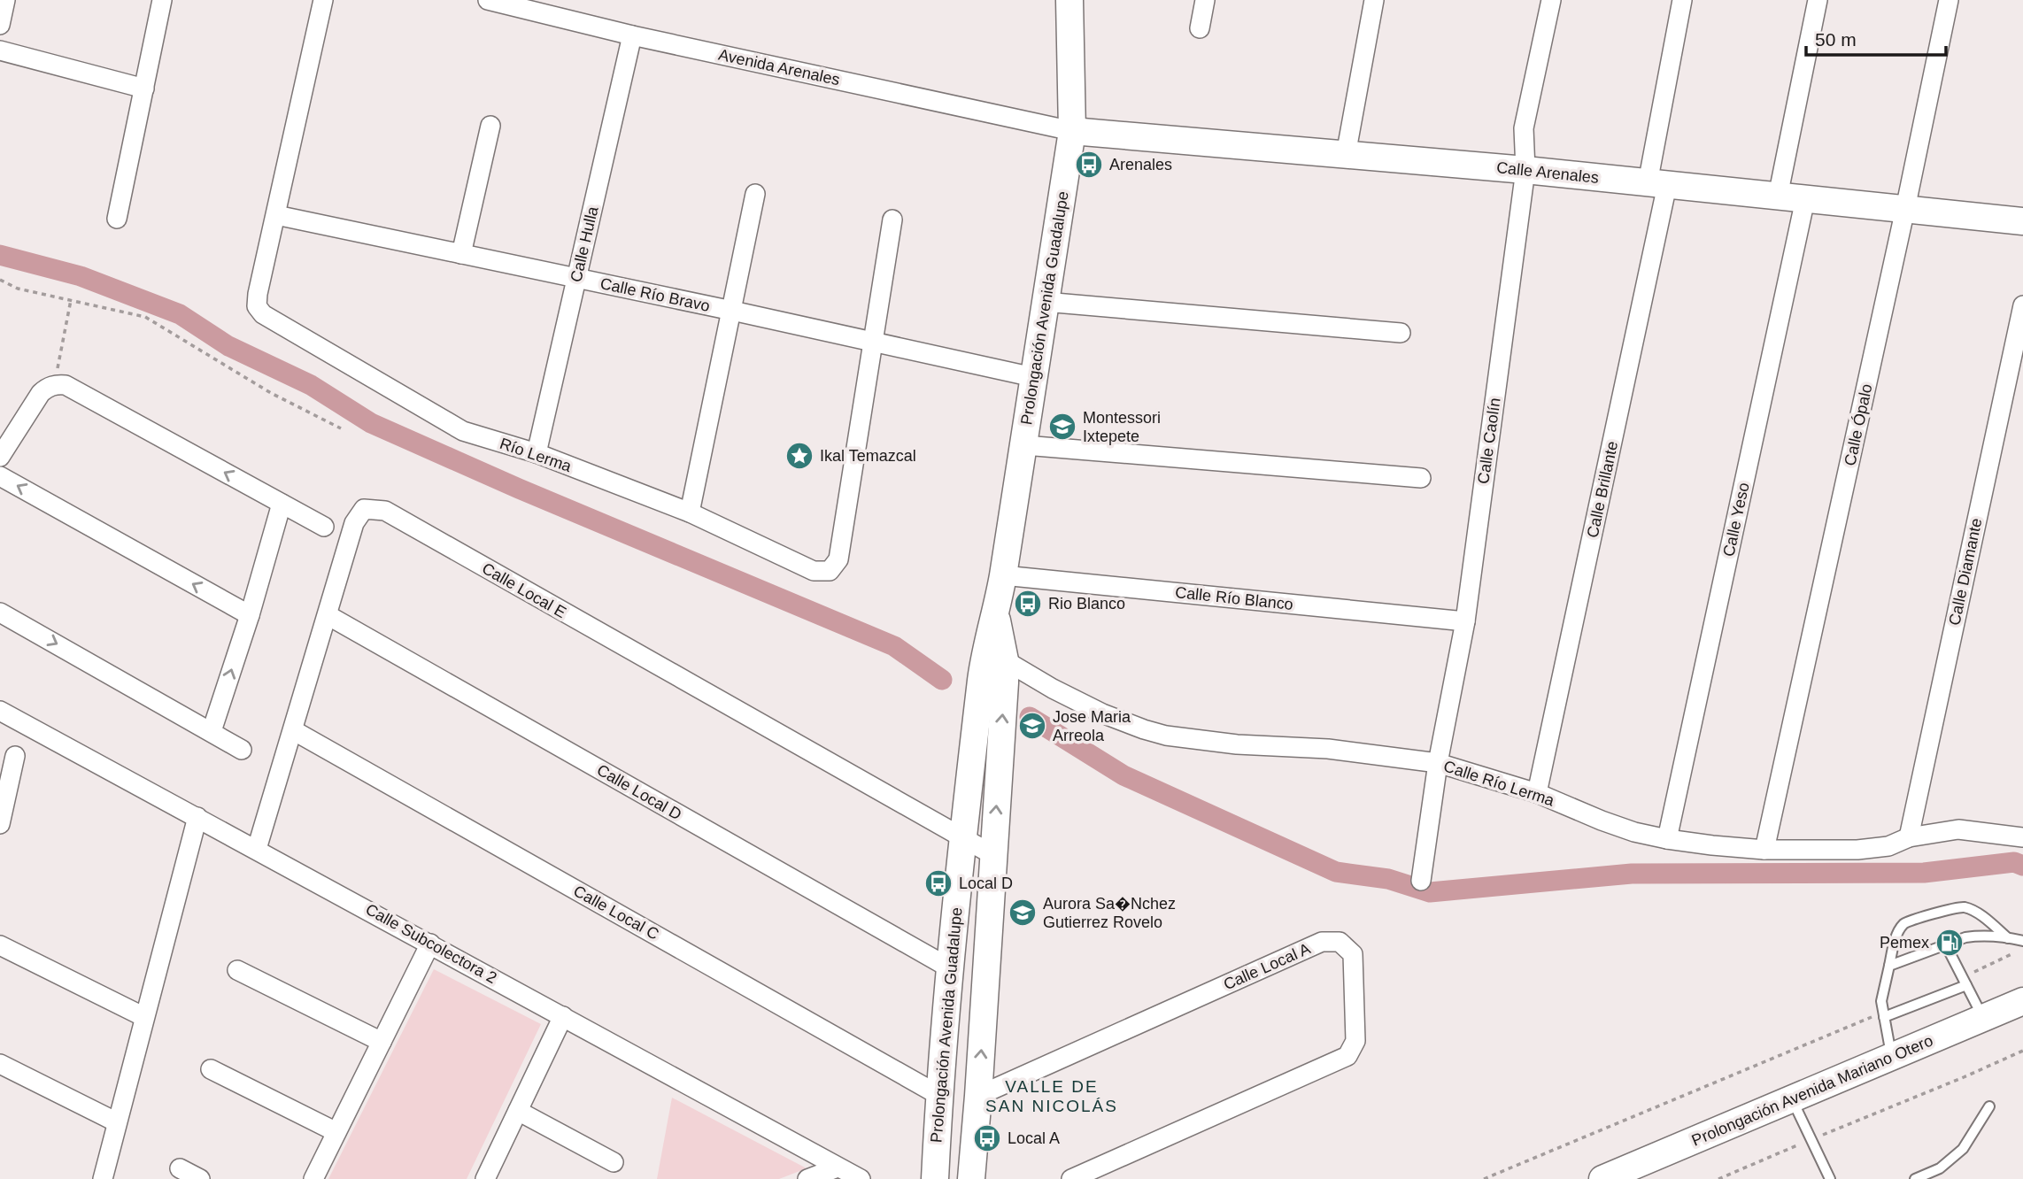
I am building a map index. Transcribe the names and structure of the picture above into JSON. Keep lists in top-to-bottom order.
{
  "streets": {
    "main road": ["Calle Arenales", "Prolongación Avenida Guadalupe", "Prolongación Avenida Mariano Otero"],
    "street": [
      "Avenida Arenales",
      "Calle Hulla",
      "Calle Río Bravo",
      "Calle Ópalo",
      "Calle Caolín",
      "Río Lerma",
      "Calle Brillante",
      "Calle Yeso",
      "Calle Diamante",
      "Calle Local E",
      "Calle Río Blanco",
      "Calle Río Lerma",
      "Calle Local D",
      "Calle Local C",
      "Calle Subcolectora 2",
      "Calle Local A"
    ]
  },
  "crossings": [
    ["Avenida Arenales", "Calle Arenales"],
    ["Avenida Arenales", "Calle Hulla"],
    ["Avenida Arenales", "Prolongación Avenida Guadalupe"],
    ["Calle Arenales", "Prolongación Avenida Guadalupe"],
    ["Calle Arenales", "Calle Ópalo"],
    ["Calle Arenales", "Calle Caolín"],
    ["Calle Arenales", "Calle Brillante"],
    ["Calle Arenales", "Calle Yeso"],
    ["Calle Hulla", "Calle Río Bravo"],
    ["Calle Hulla", "Río Lerma"],
    ["Calle Río Bravo", "Prolongación Avenida Guadalupe"],
    ["Calle Río Bravo", "Río Lerma"],
    ["Prolongación Avenida Guadalupe", "Calle Local E"],
    ["Prolongación Avenida Guadalupe", "Calle Río Blanco"],
    ["Prolongación Avenida Guadalupe", "Calle Río Lerma"],
    ["Prolongación Avenida Guadalupe", "Calle Local D"],
    ["Prolongación Avenida Guadalupe", "Calle Local C"],
    ["Prolongación Avenida Guadalupe", "Calle Local A"],
    ["Calle Ópalo", "Calle Río Lerma"],
    ["Calle Caolín", "Calle Río Blanco"],
    ["Calle Caolín", "Calle Río Lerma"],
    ["Calle Brillante", "Calle Río Lerma"],
    ["Calle Yeso", "Calle Río Lerma"],
    ["Calle Diamante", "Calle Río Lerma"],
    ["Calle Local E", "Calle Local D"],
    ["Calle Local E", "Calle Local C"],
    ["Calle Local E", "Calle Subcolectora 2"]
  ],
  "districts": ["VALLE DE SAN NICOLÁS"],
  "places": {
    "bus stop": [
      "Arenales",
      "Rio Blanco",
      "Local D",
      "Local A"
    ],
    "school or university": ["Montessori Ixtepete", "Jose Maria Arreola", "Aurora Sa�Nchez Gutierrez Rovelo"],
    "place": ["Ikal Temazcal"],
    "fuel station": ["Pemex"]
  },
  "scale_bar": "50 m"
}
